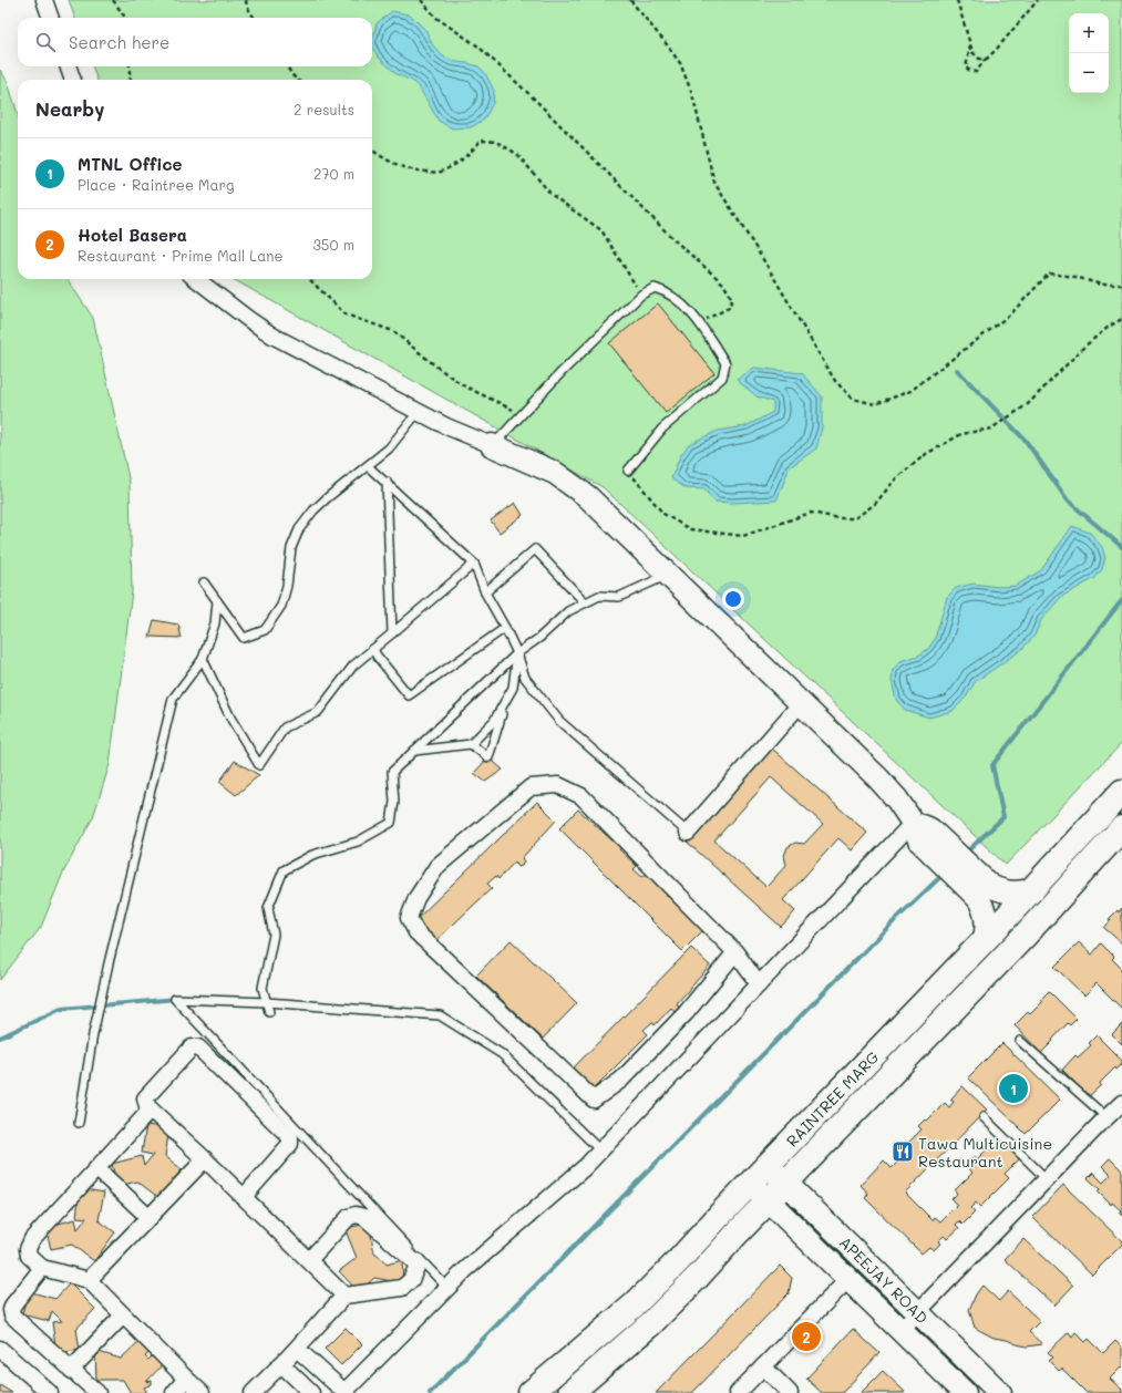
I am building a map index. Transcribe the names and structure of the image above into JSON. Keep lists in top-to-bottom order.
{
  "streets": {
    "main road": ["RAINTREE MARG"],
    "street": ["APEEJAY ROAD"]
  },
  "crossings": [
    ["RAINTREE MARG", "APEEJAY ROAD"]
  ],
  "places": {
    "restaurant": ["Tawa Multicuisine Restaurant"]
  },
  "page": {
    "map_buttons": ["+", "−"],
    "search": "Search here",
    "heading": ["Nearby", "2 results"],
    "list": [
      {
        "mark": "1",
        "name": "MTNL Office",
        "note": "Place · Raintree Marg",
        "value": "270 m"
      },
      {
        "mark": "2",
        "name": "Hotel Basera",
        "note": "Restaurant · Prime Mall Lane",
        "value": "350 m"
      }
    ],
    "pins": ["1", "2"]
  }
}
